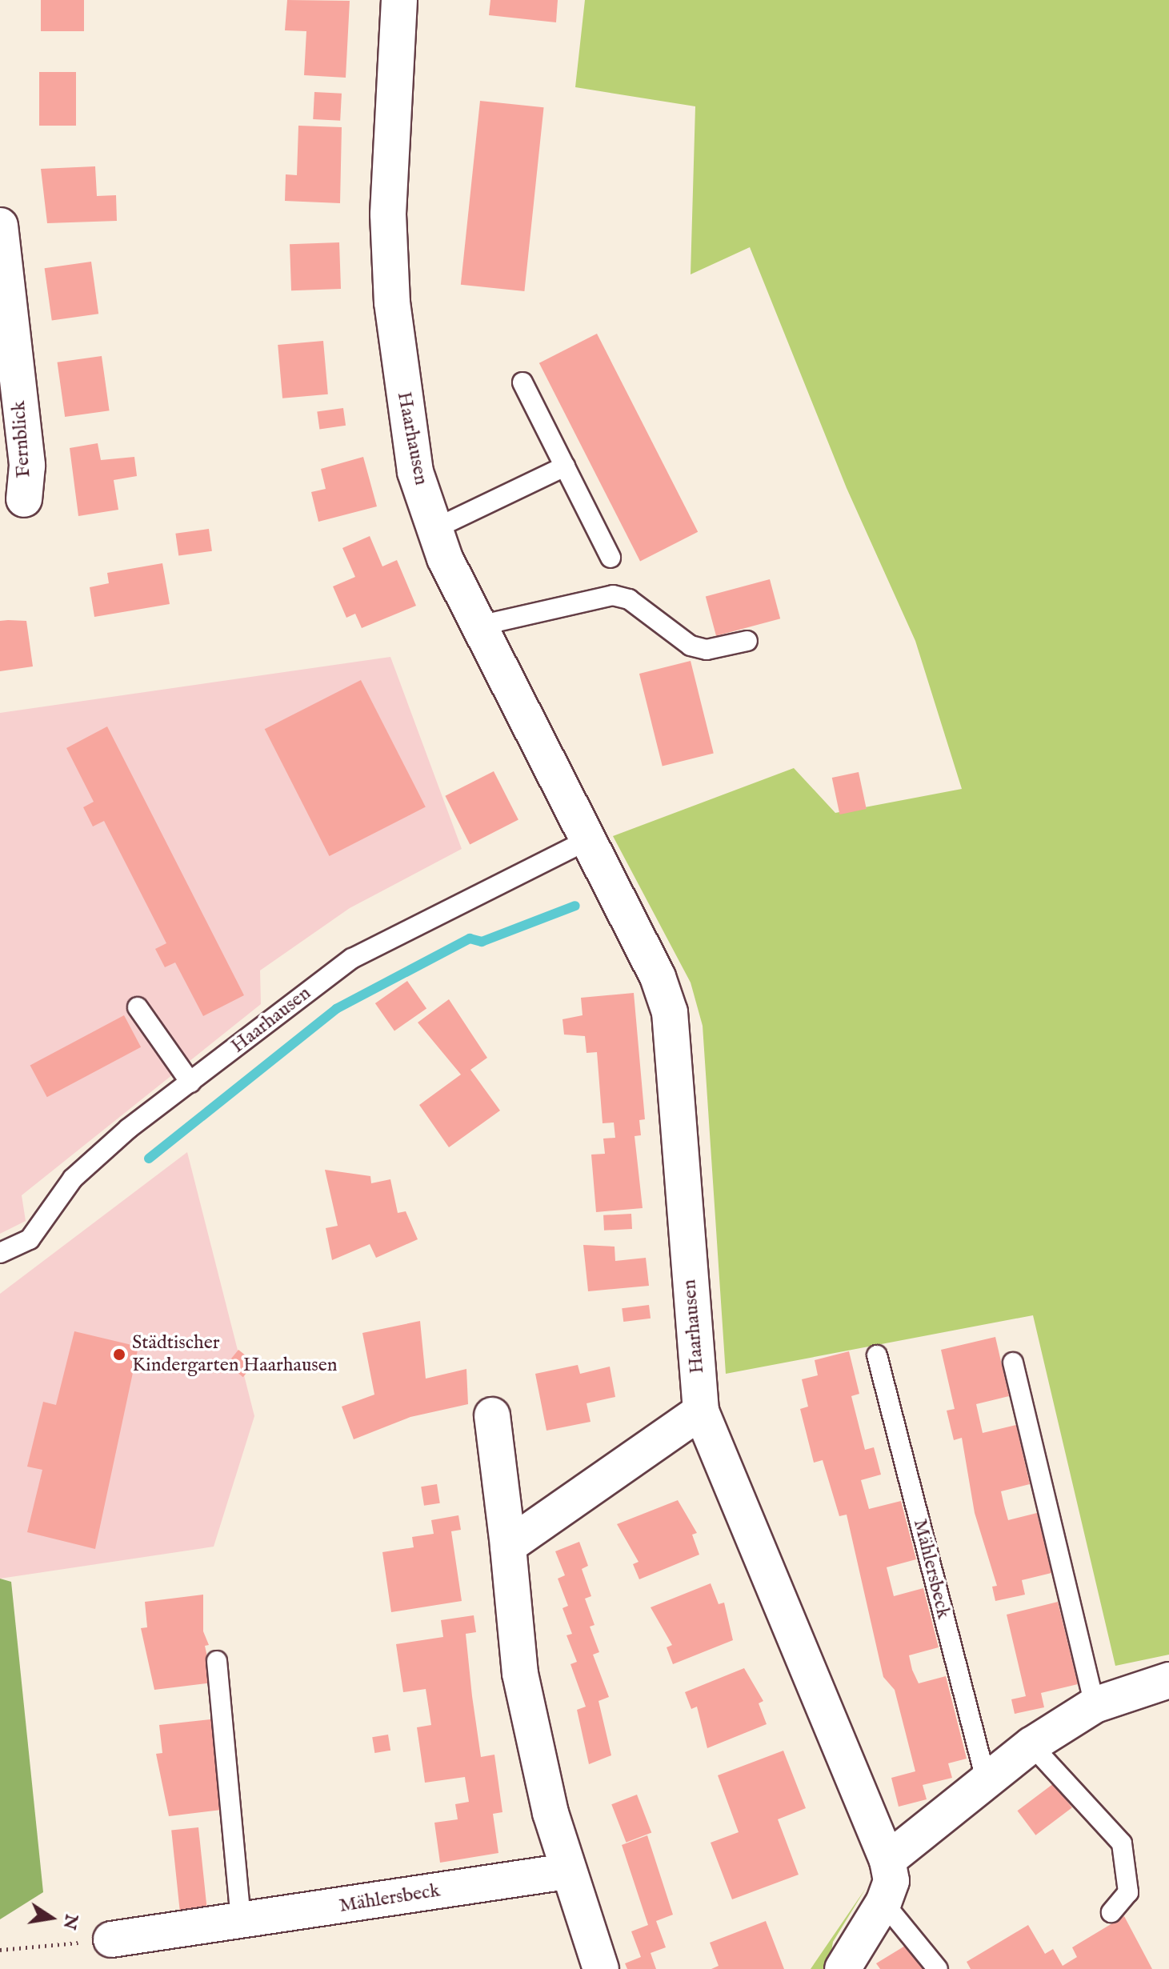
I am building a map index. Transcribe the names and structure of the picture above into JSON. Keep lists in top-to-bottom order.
{
  "streets": {
    "street": ["Haarhausen", "Fernblick", "Mählersbeck"]
  },
  "places": ["Städtischer Kindergarten Haarhausen"],
  "north": "right"
}
